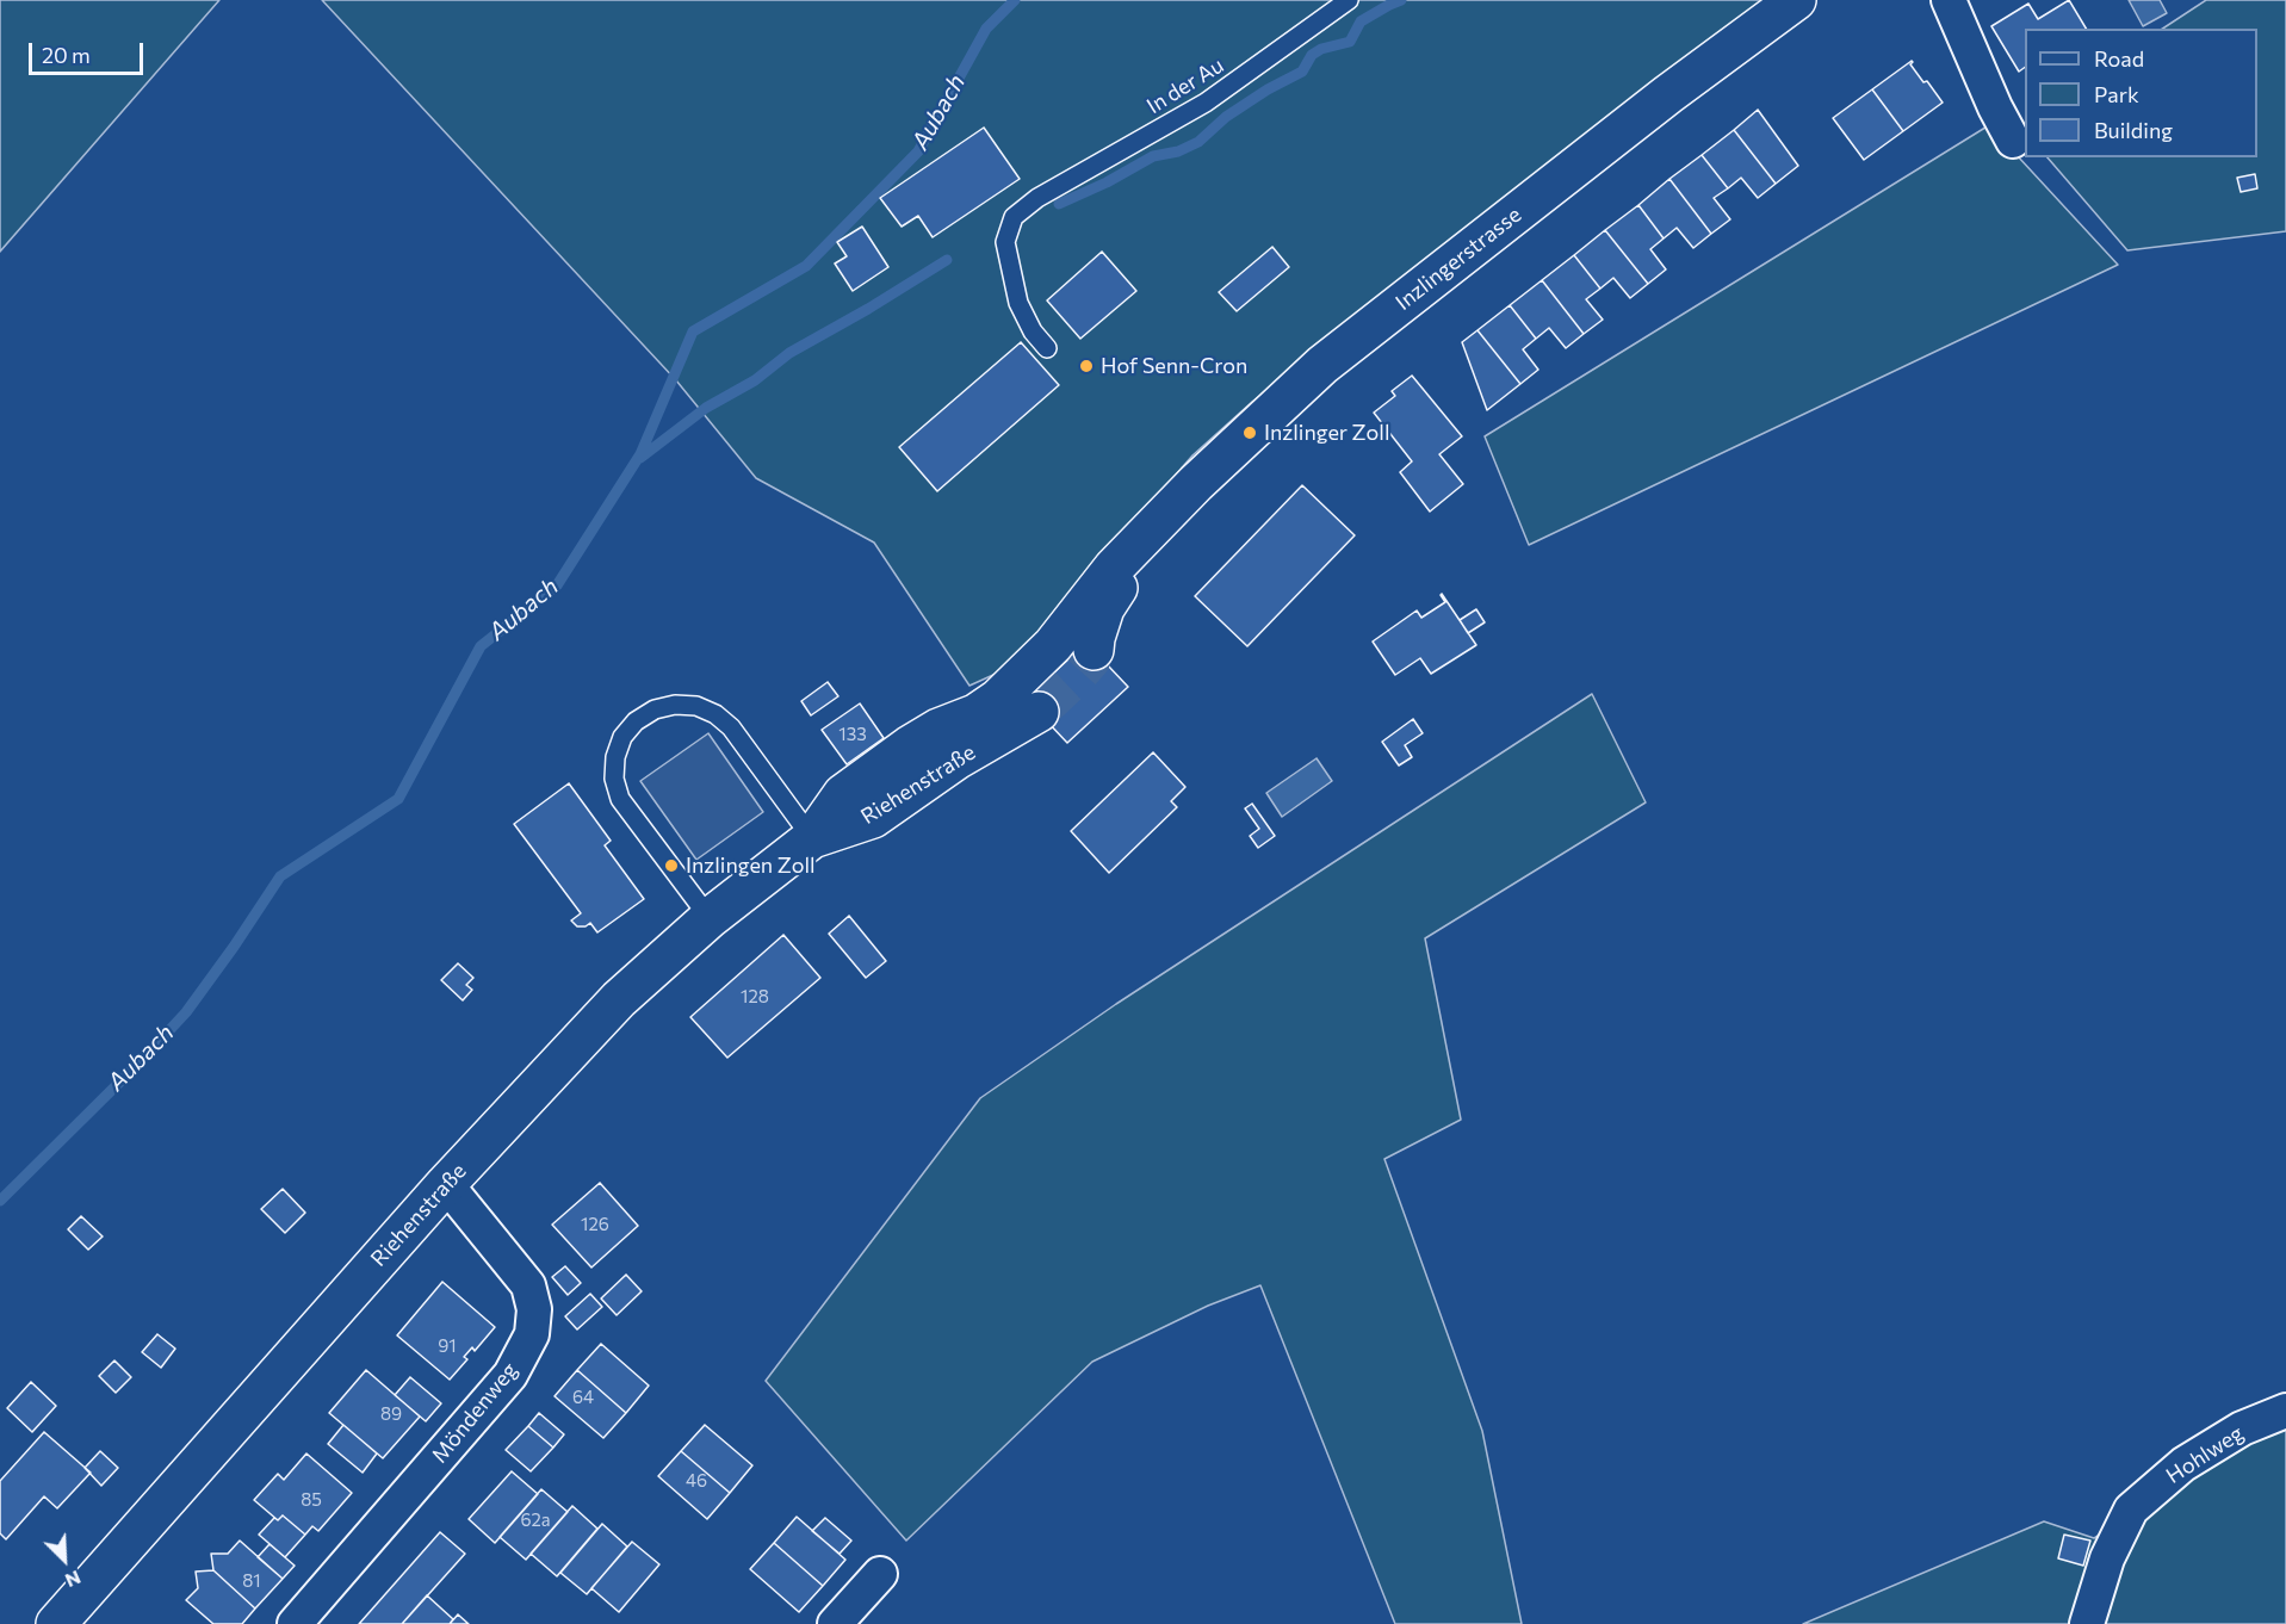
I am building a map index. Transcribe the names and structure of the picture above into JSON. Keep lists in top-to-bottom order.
{
  "streets": {
    "street": [
      "Inzlingerstrasse",
      "Riehenstraße",
      "Möndenweg",
      "Hohlweg"
    ],
    "lane": ["In der Au"]
  },
  "crossings": [
    ["Inzlingerstrasse", "Riehenstraße"],
    ["Riehenstraße", "Möndenweg"]
  ],
  "water": ["Aubach"],
  "places": ["Hof Senn-Cron", "Inzlinger Zoll", "Inzlingen Zoll"],
  "house_numbers": [
    "133",
    "128",
    "126",
    "91",
    "64",
    "89",
    "46",
    "85",
    "62a",
    "81"
  ],
  "legend": ["Road", "Park", "Building"],
  "scale_bar": "20 m",
  "north": "bottom right"
}
